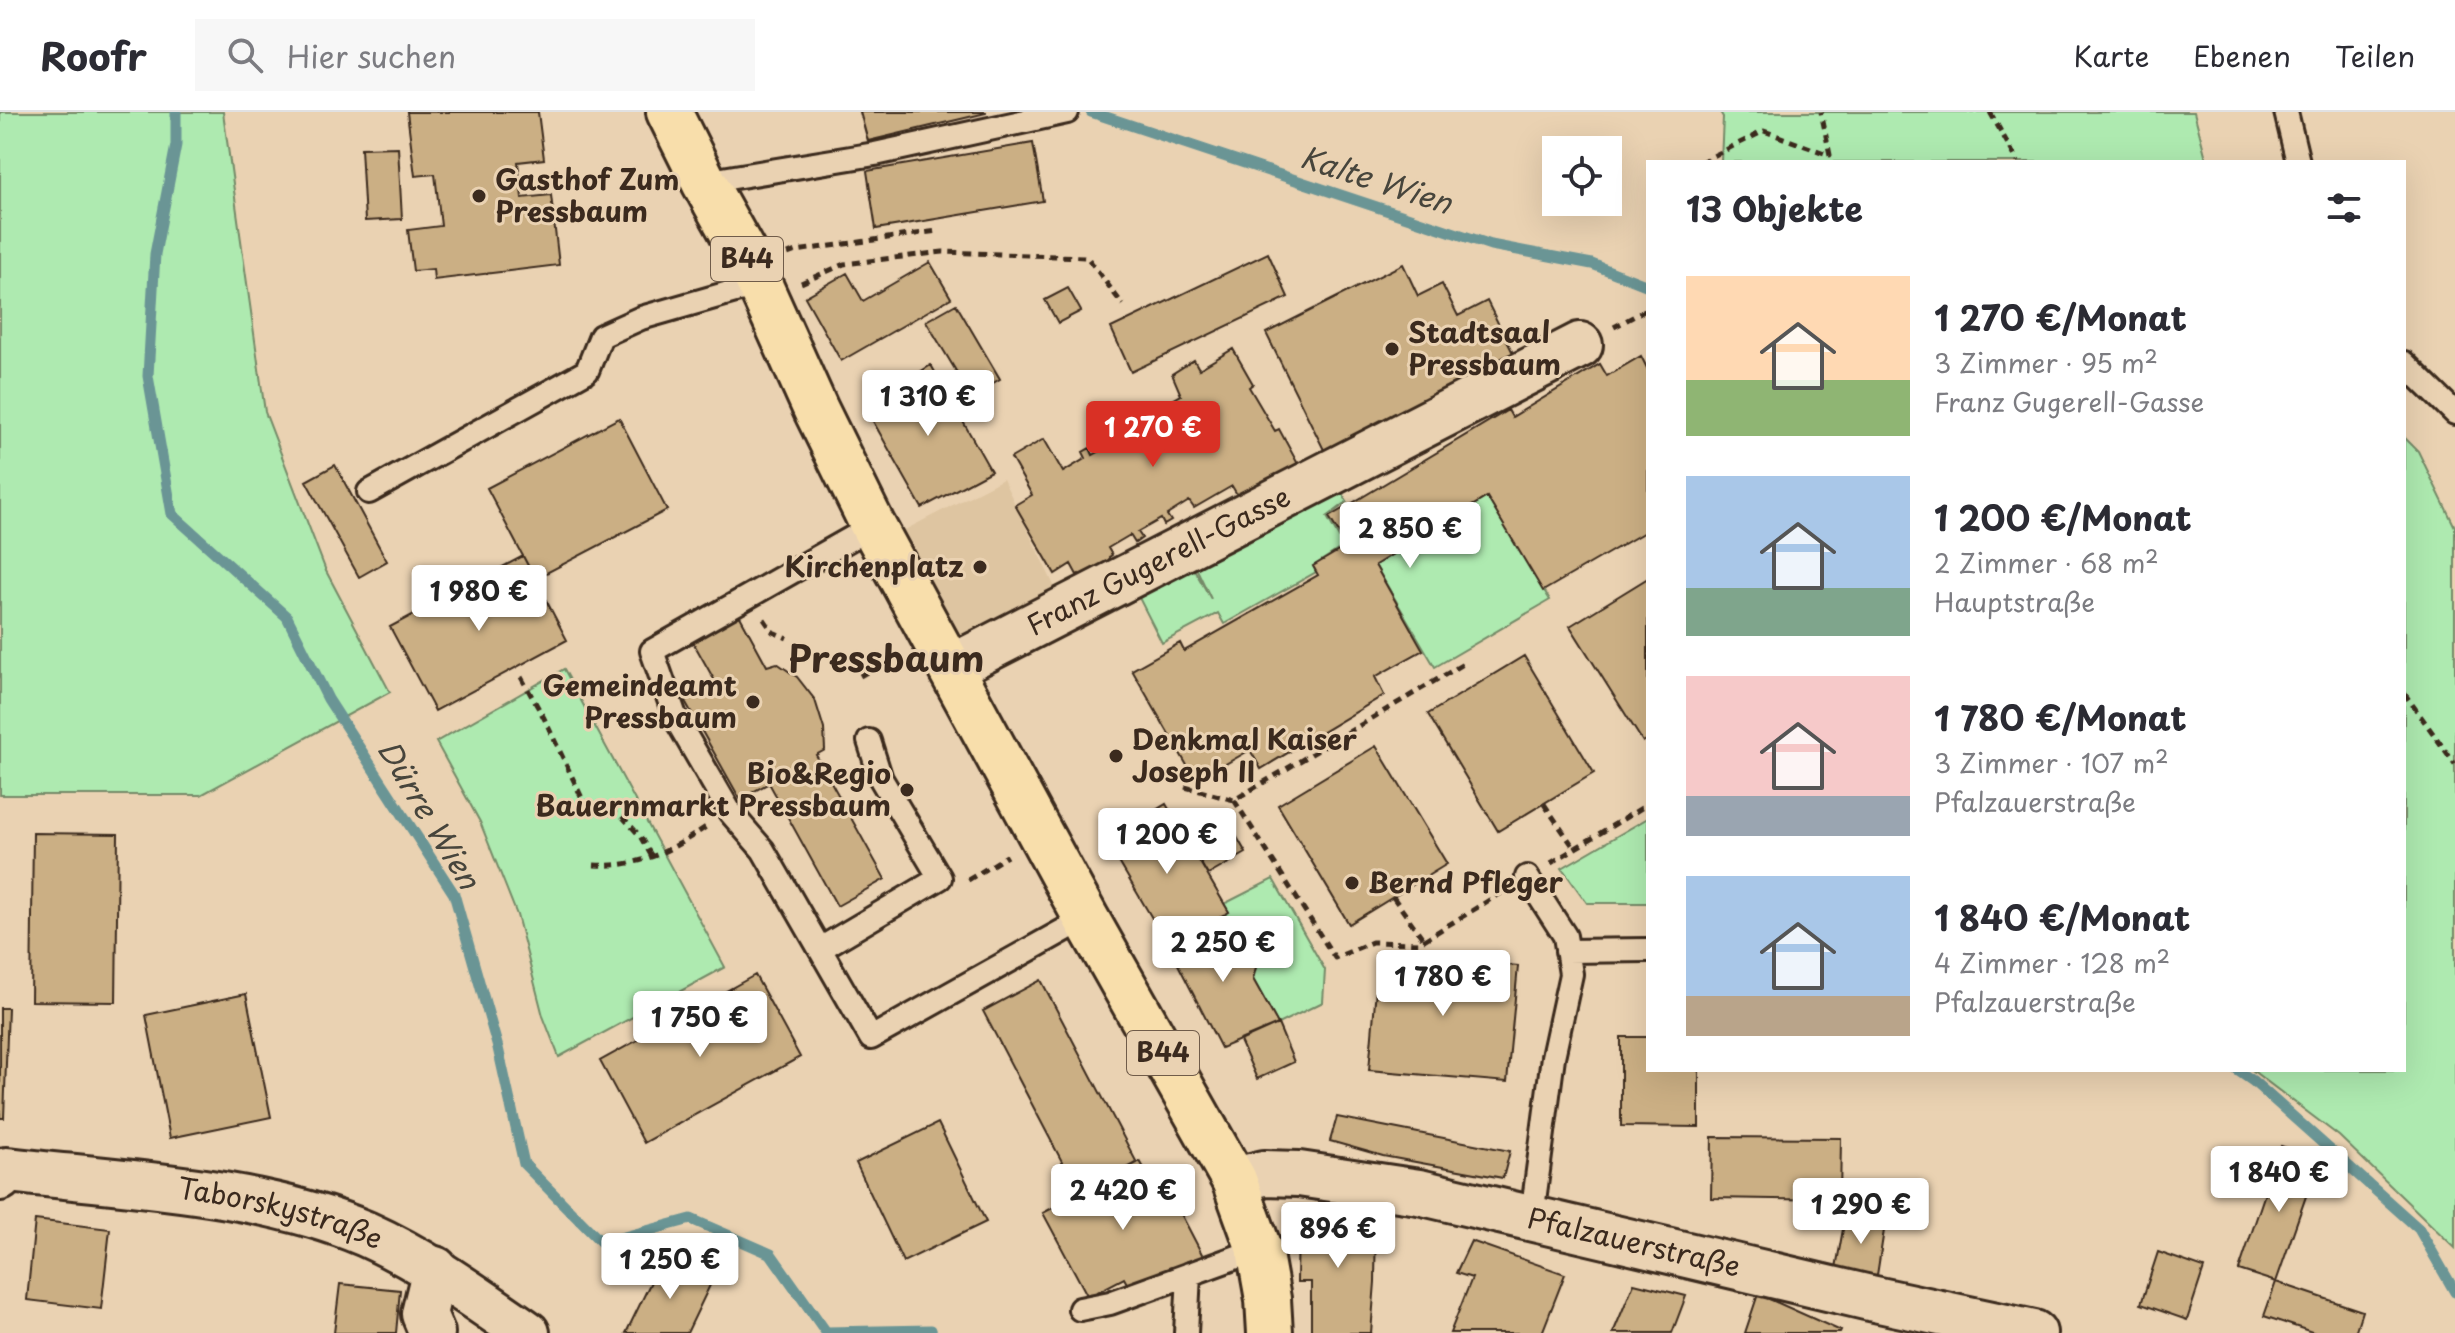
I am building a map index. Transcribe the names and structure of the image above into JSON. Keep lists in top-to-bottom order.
{
  "streets": {
    "main road": ["B44"],
    "street": ["Franz Gugerell-Gasse", "Taborskystraße", "Pfalzauerstraße"]
  },
  "crossings": [
    ["B44", "Franz Gugerell-Gasse"],
    ["B44", "Pfalzauerstraße"]
  ],
  "districts": ["Pressbaum"],
  "water": ["Kalte Wien", "Dürre Wien"],
  "places": [
    "Gasthof Zum Pressbaum",
    "Stadtsaal Pressbaum",
    "Kirchenplatz",
    "Gemeindeamt Pressbaum",
    "Denkmal Kaiser Joseph II",
    "Bio&Regio Bauernmarkt Pressbaum",
    "Bernd Pfleger"
  ],
  "page": {
    "header": "Roofr",
    "search": "Hier suchen",
    "nav": ["Karte", "Ebenen", "Teilen"],
    "heading": "13 Objekte",
    "list": [
      {
        "name": "1 270 €/Monat",
        "note": "3 Zimmer · 95 m² · Franz Gugerell-Gasse"
      },
      {
        "name": "1 200 €/Monat",
        "note": "2 Zimmer · 68 m² · Hauptstraße"
      },
      {
        "name": "1 780 €/Monat",
        "note": "3 Zimmer · 107 m² · Pfalzauerstraße"
      },
      {
        "name": "1 840 €/Monat",
        "note": "4 Zimmer · 128 m² · Pfalzauerstraße"
      }
    ],
    "price": [
      "1 310 €",
      "1 270 €",
      "2 850 €",
      "1 980 €",
      "1 200 €",
      "2 250 €",
      "1 780 €",
      "1 750 €",
      "1 840 €",
      "2 420 €",
      "1 290 €",
      "896 €",
      "1 250 €"
    ]
  }
}
